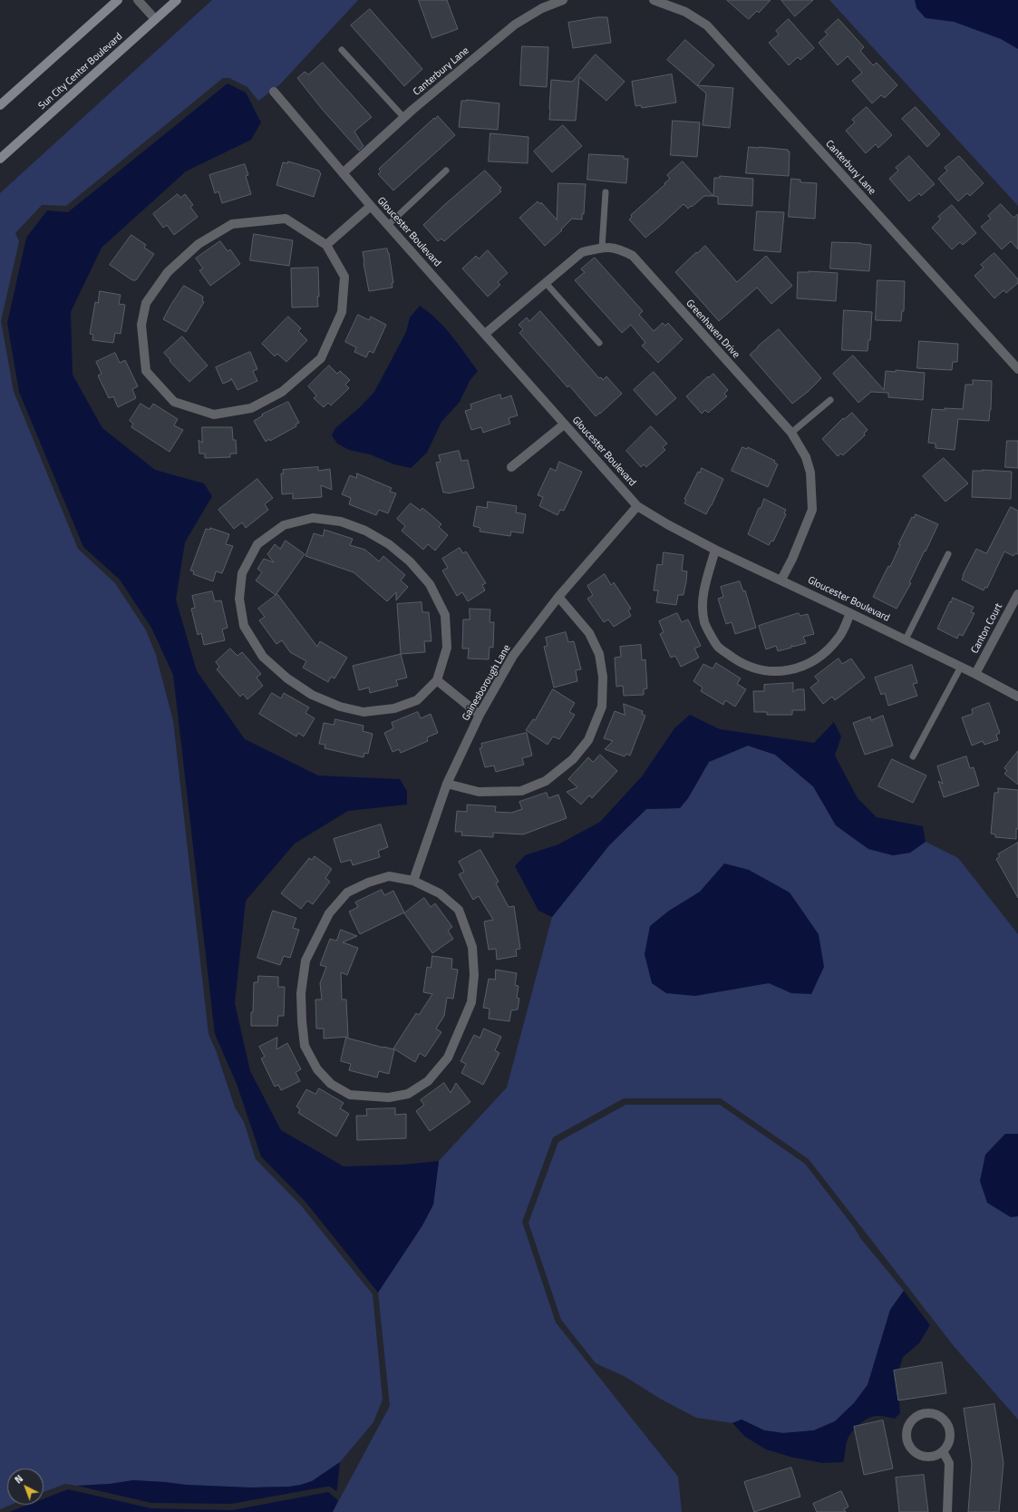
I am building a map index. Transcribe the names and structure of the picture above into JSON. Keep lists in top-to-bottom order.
{
  "streets": {
    "main road": ["Sun City Center Boulevard"],
    "street": [
      "Canterbury Lane",
      "Gloucester Boulevard",
      "Greenhaven Drive",
      "Canton Court",
      "Gainesborough Lane"
    ]
  },
  "crossings": [
    ["Canterbury Lane", "Gloucester Boulevard"],
    ["Gloucester Boulevard", "Greenhaven Drive"],
    ["Gloucester Boulevard", "Canton Court"],
    ["Gloucester Boulevard", "Gainesborough Lane"]
  ],
  "north": "top left"
}
